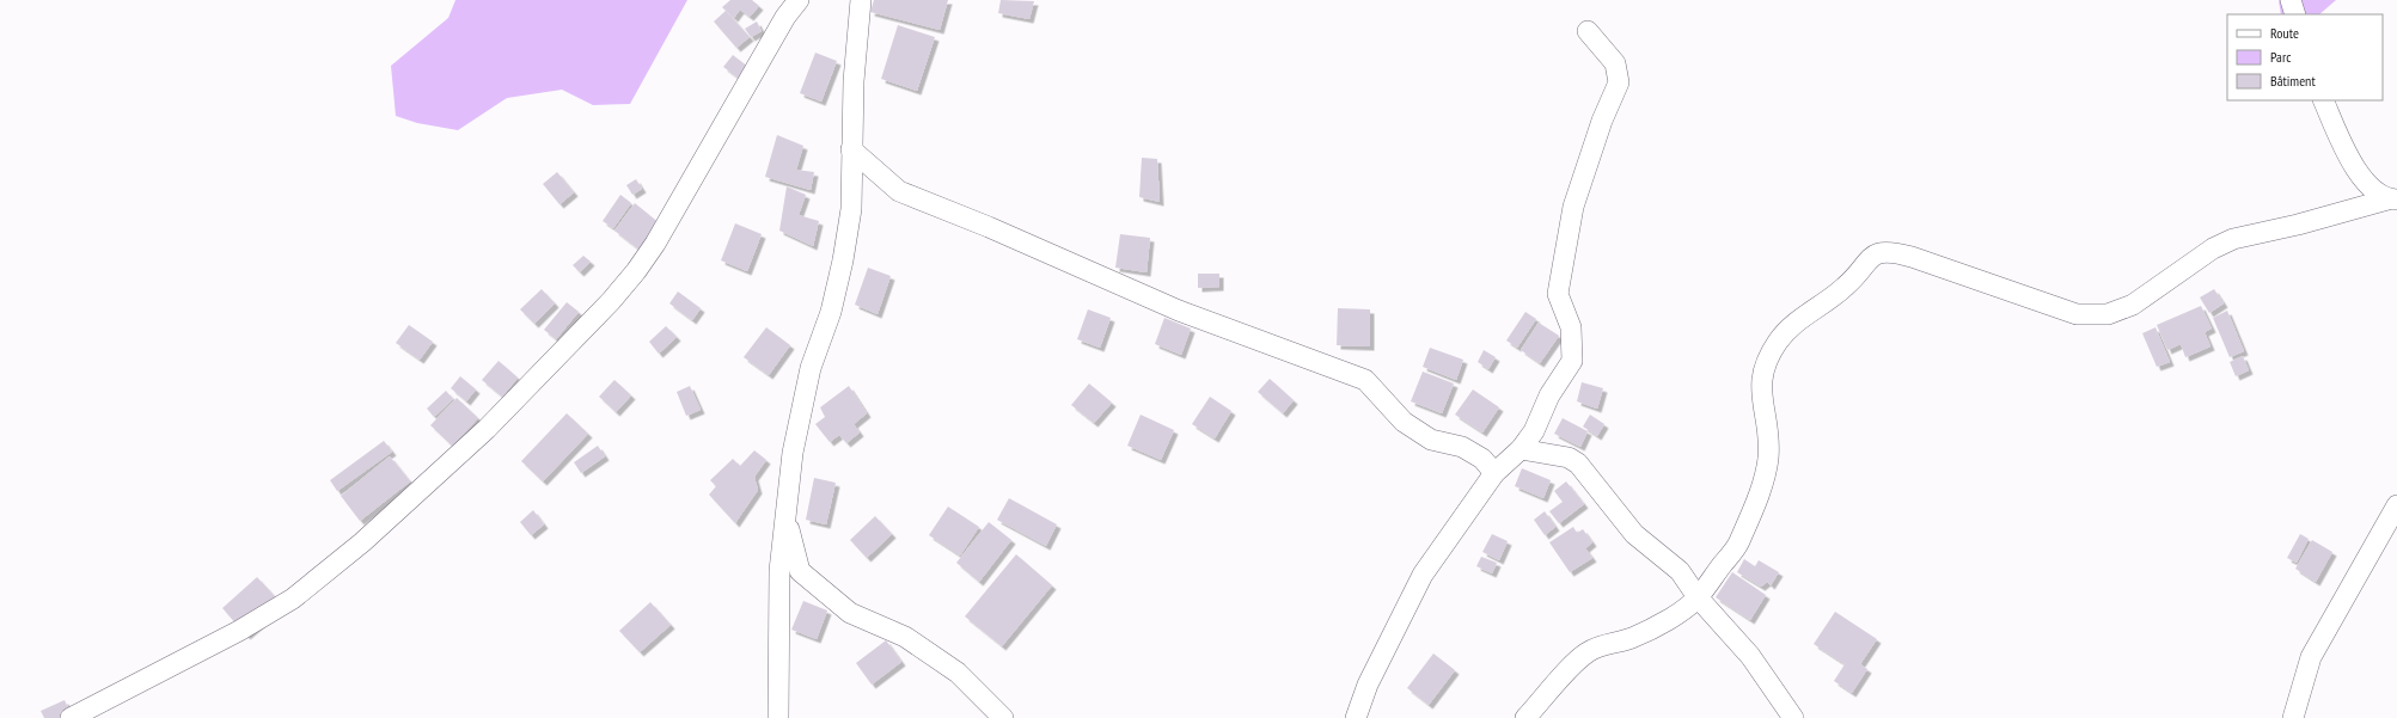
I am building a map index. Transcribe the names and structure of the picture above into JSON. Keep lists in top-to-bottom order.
{
  "legend": ["Route", "Parc", "Bâtiment"]
}
